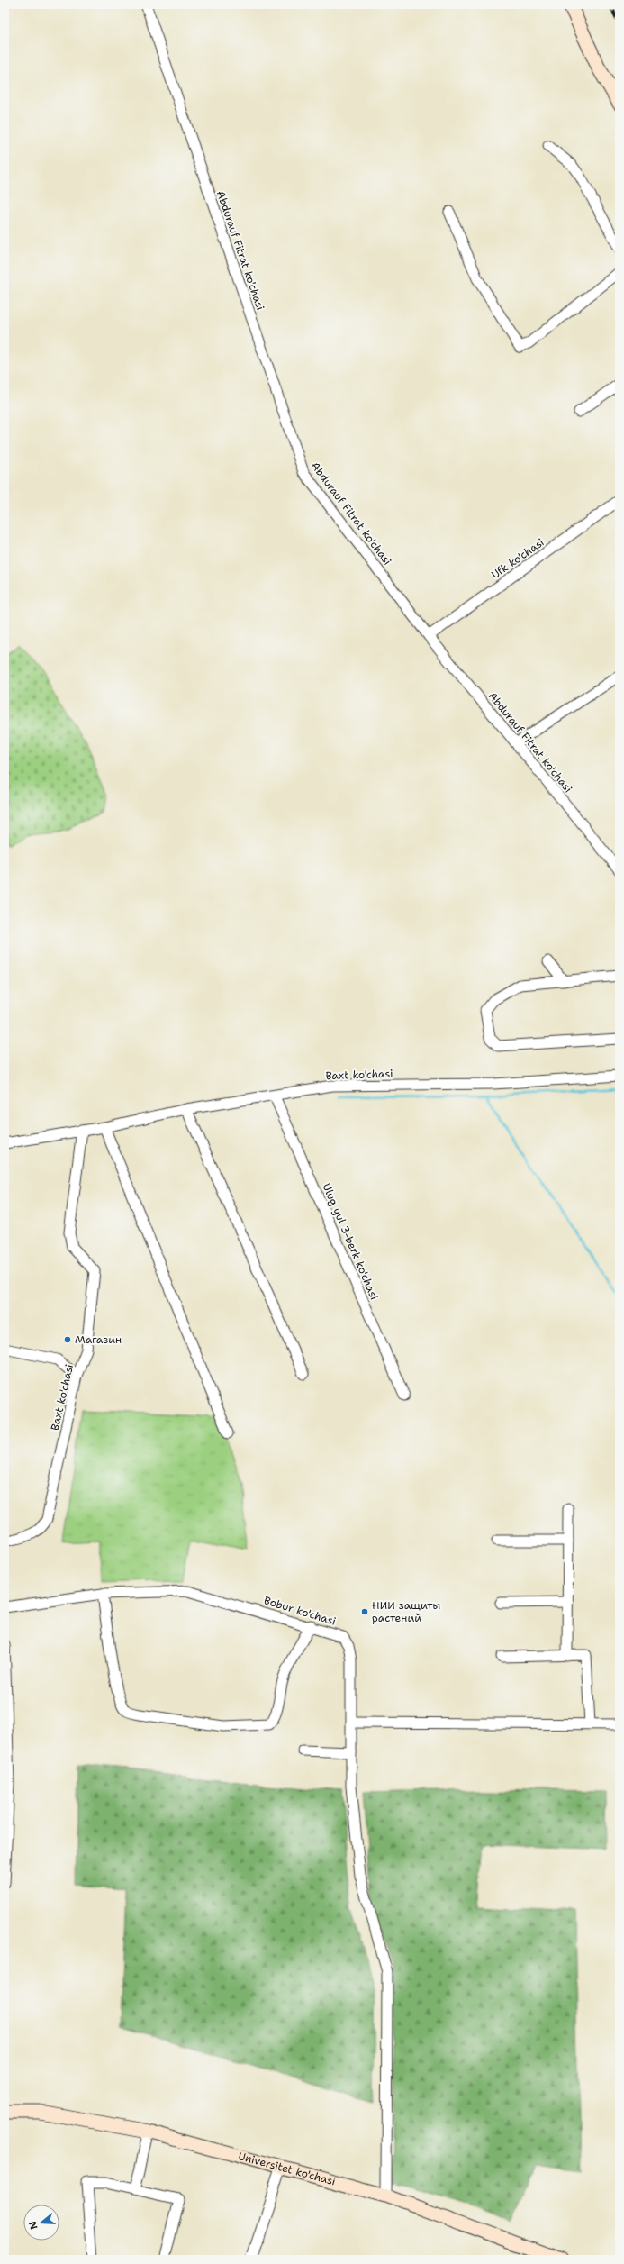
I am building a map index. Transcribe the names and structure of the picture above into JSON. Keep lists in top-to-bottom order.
{
  "streets": {
    "main road": ["Universitet ko'chasi"],
    "street": [
      "Abdurauf Fitrat ko'chasi",
      "Ufk ko'chasi",
      "Baxt ko'chasi",
      "Ulug yul 3-berk ko'chasi",
      "Bobur ko'chasi"
    ]
  },
  "crossings": [
    ["Abdurauf Fitrat ko'chasi", "Ufk ko'chasi"],
    ["Baxt ko'chasi", "Ulug yul 3-berk ko'chasi"],
    ["Bobur ko'chasi", "Universitet ko'chasi"]
  ],
  "places": ["Магазин", "НИИ защиты растений"],
  "north": "left"
}
